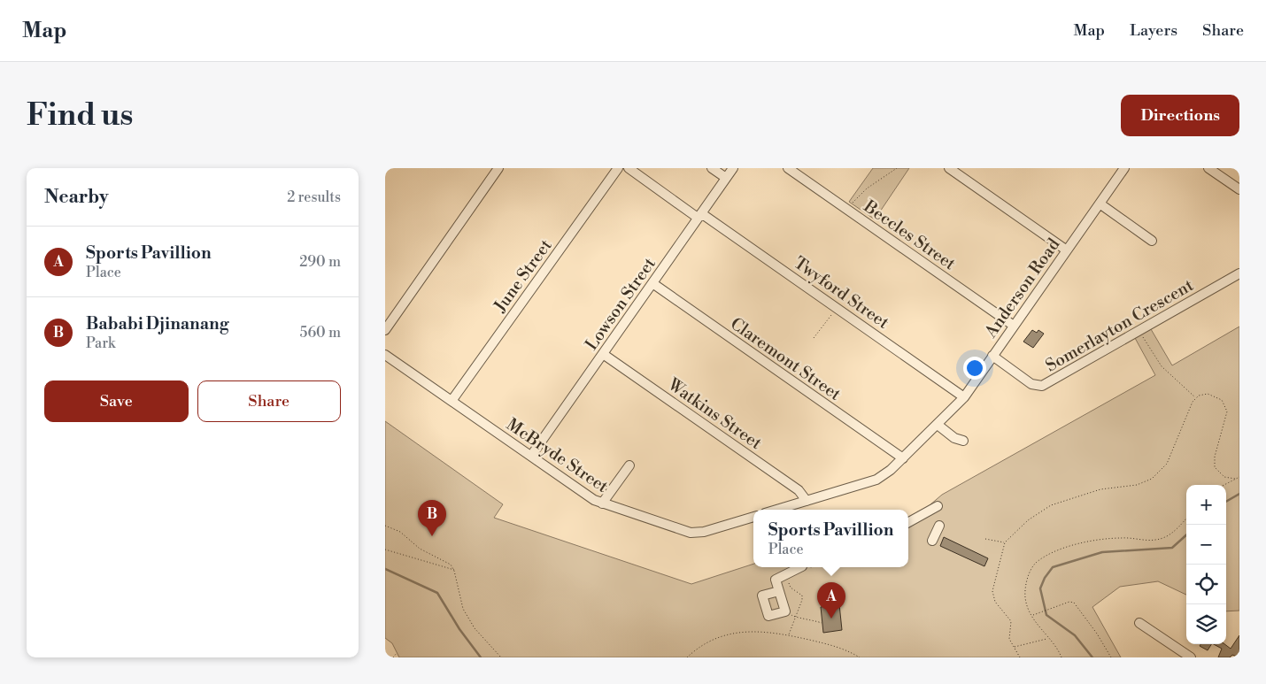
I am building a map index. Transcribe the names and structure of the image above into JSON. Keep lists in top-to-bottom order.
{
  "streets": {
    "street": [
      "Beccles Street",
      "June Street",
      "Anderson Road",
      "Twyford Street",
      "Lowson Street",
      "Somerlayton Crescent",
      "Claremont Street",
      "Watkins Street",
      "McBryde Street"
    ]
  },
  "crossings": [
    ["Beccles Street", "Anderson Road"],
    ["June Street", "McBryde Street"],
    ["Anderson Road", "Twyford Street"],
    ["Anderson Road", "Somerlayton Crescent"],
    ["Anderson Road", "Claremont Street"],
    ["Twyford Street", "Lowson Street"],
    ["Lowson Street", "Claremont Street"],
    ["Lowson Street", "Watkins Street"],
    ["Lowson Street", "McBryde Street"]
  ],
  "page": {
    "header": "Map",
    "nav": ["Map", "Layers", "Share"],
    "buttons": [
      "Directions",
      ["Save", "Share"]
    ],
    "title": "Find us",
    "heading": ["Nearby", "2 results"],
    "list": [
      {
        "mark": "A",
        "name": "Sports Pavillion",
        "note": "Place",
        "value": "290 m"
      },
      {
        "mark": "B",
        "name": "Bababi Djinanang",
        "note": "Park",
        "value": "560 m"
      }
    ],
    "map_buttons": ["+", "−"],
    "pins": ["B", "A"],
    "popup": ["Sports Pavillion", "Place"]
  }
}
